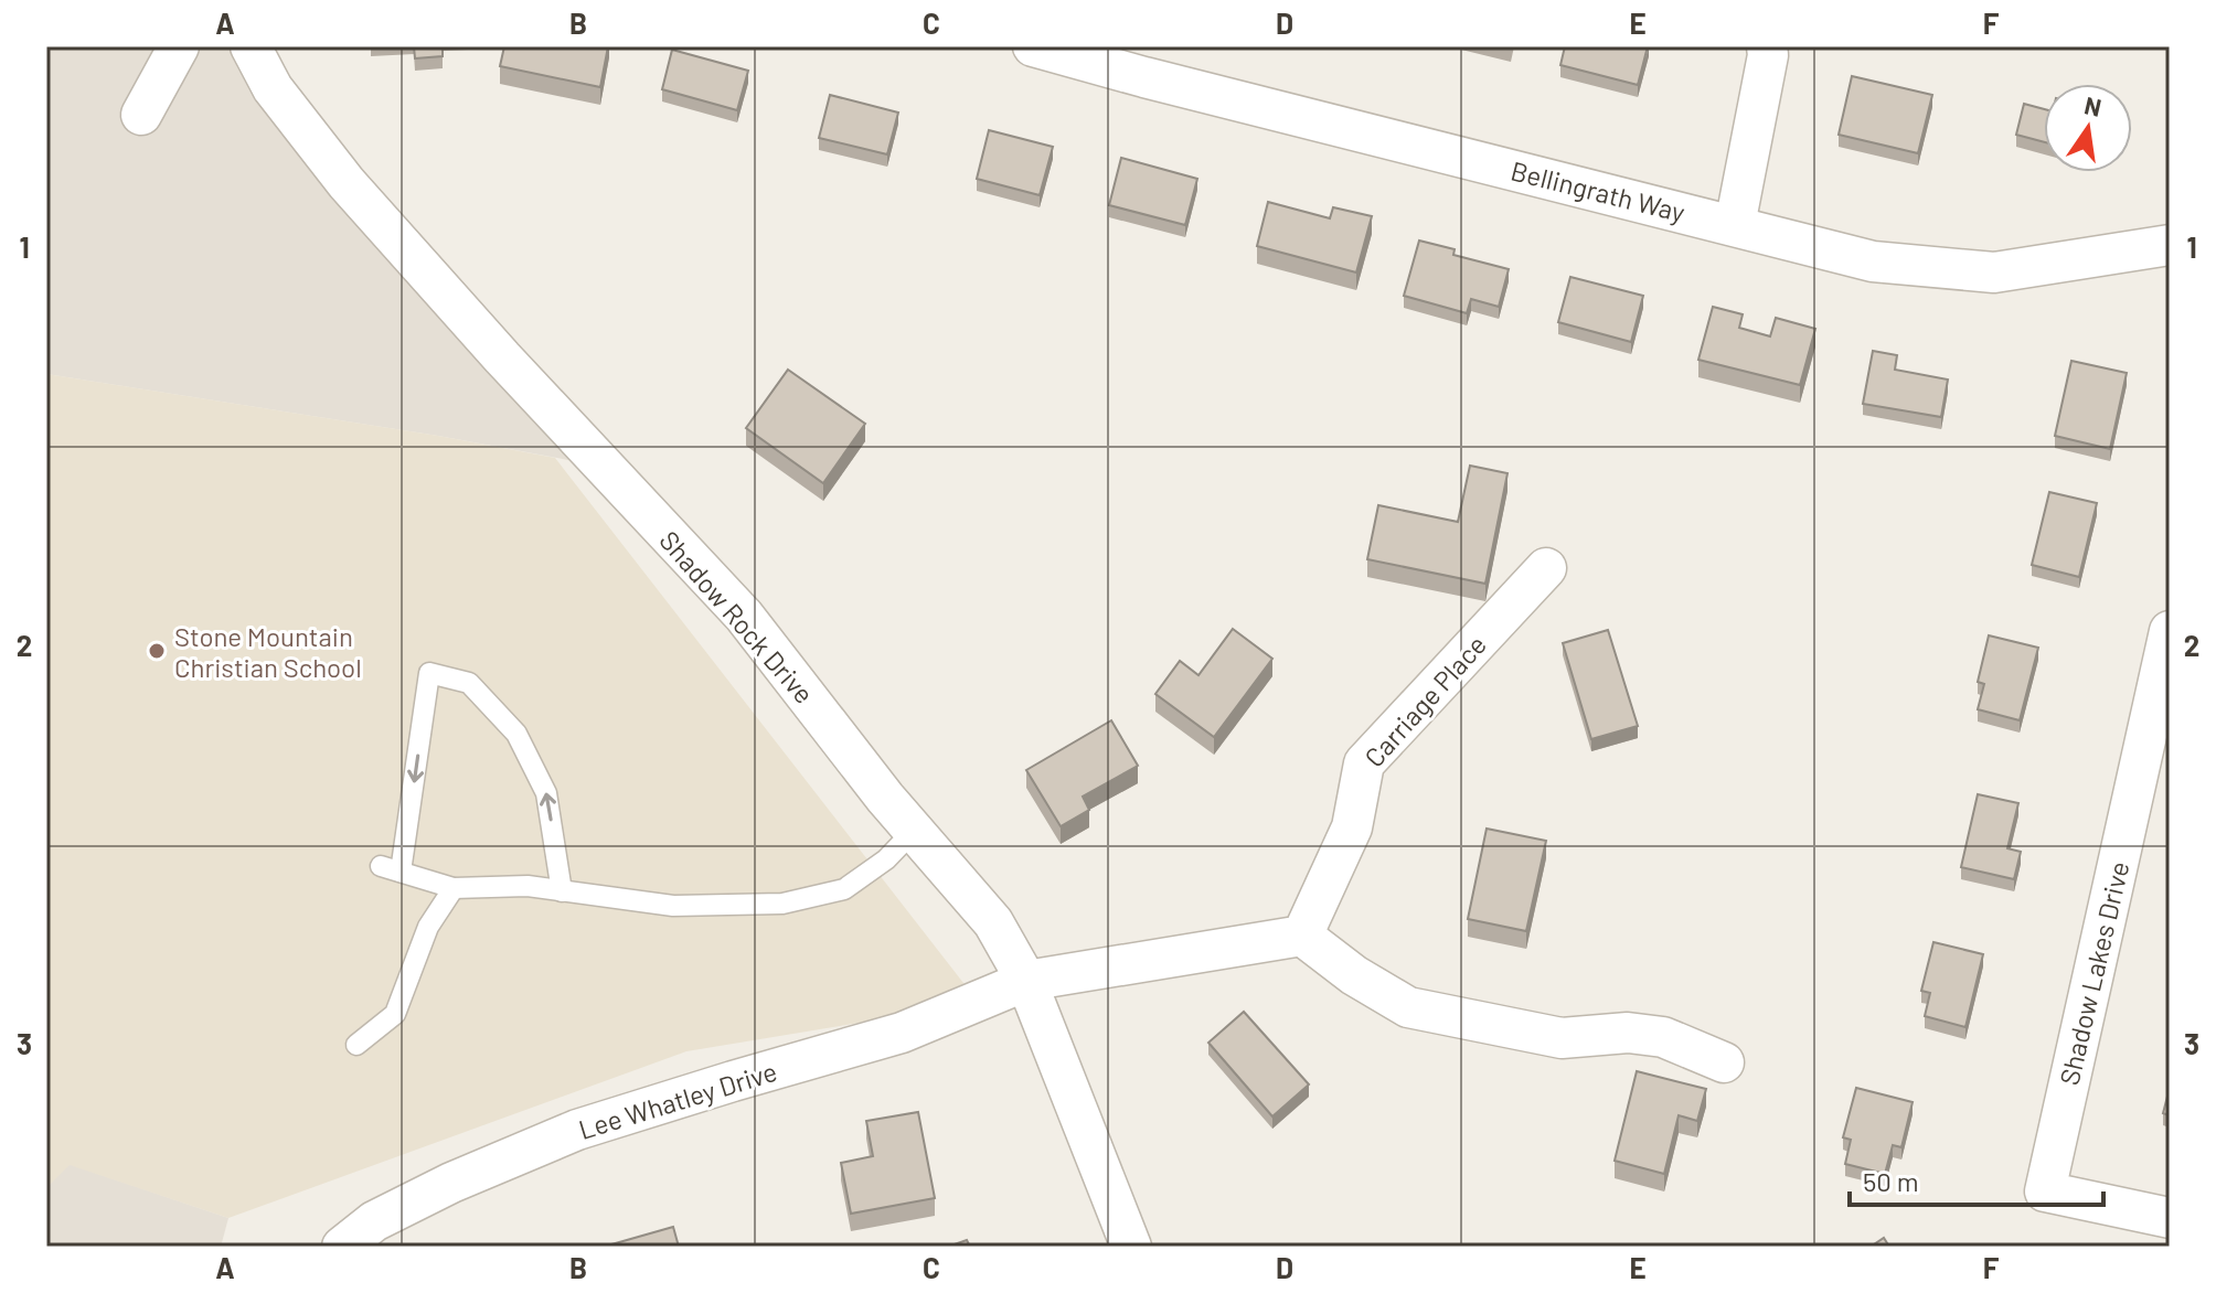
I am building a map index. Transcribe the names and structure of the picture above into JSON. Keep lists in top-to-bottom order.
{
  "streets": {
    "street": [
      "Bellingrath Way",
      "Shadow Rock Drive",
      "Carriage Place",
      "Shadow Lakes Drive",
      "Lee Whatley Drive"
    ]
  },
  "crossings": [
    ["Shadow Rock Drive", "Lee Whatley Drive"]
  ],
  "places": ["Stone Mountain Christian School"],
  "scale_bar": "50 m",
  "north": "top",
  "grid": {
    "columns": [
      "A",
      "B",
      "C",
      "D",
      "E",
      "F"
    ],
    "rows": ["1", "2", "3"]
  }
}
